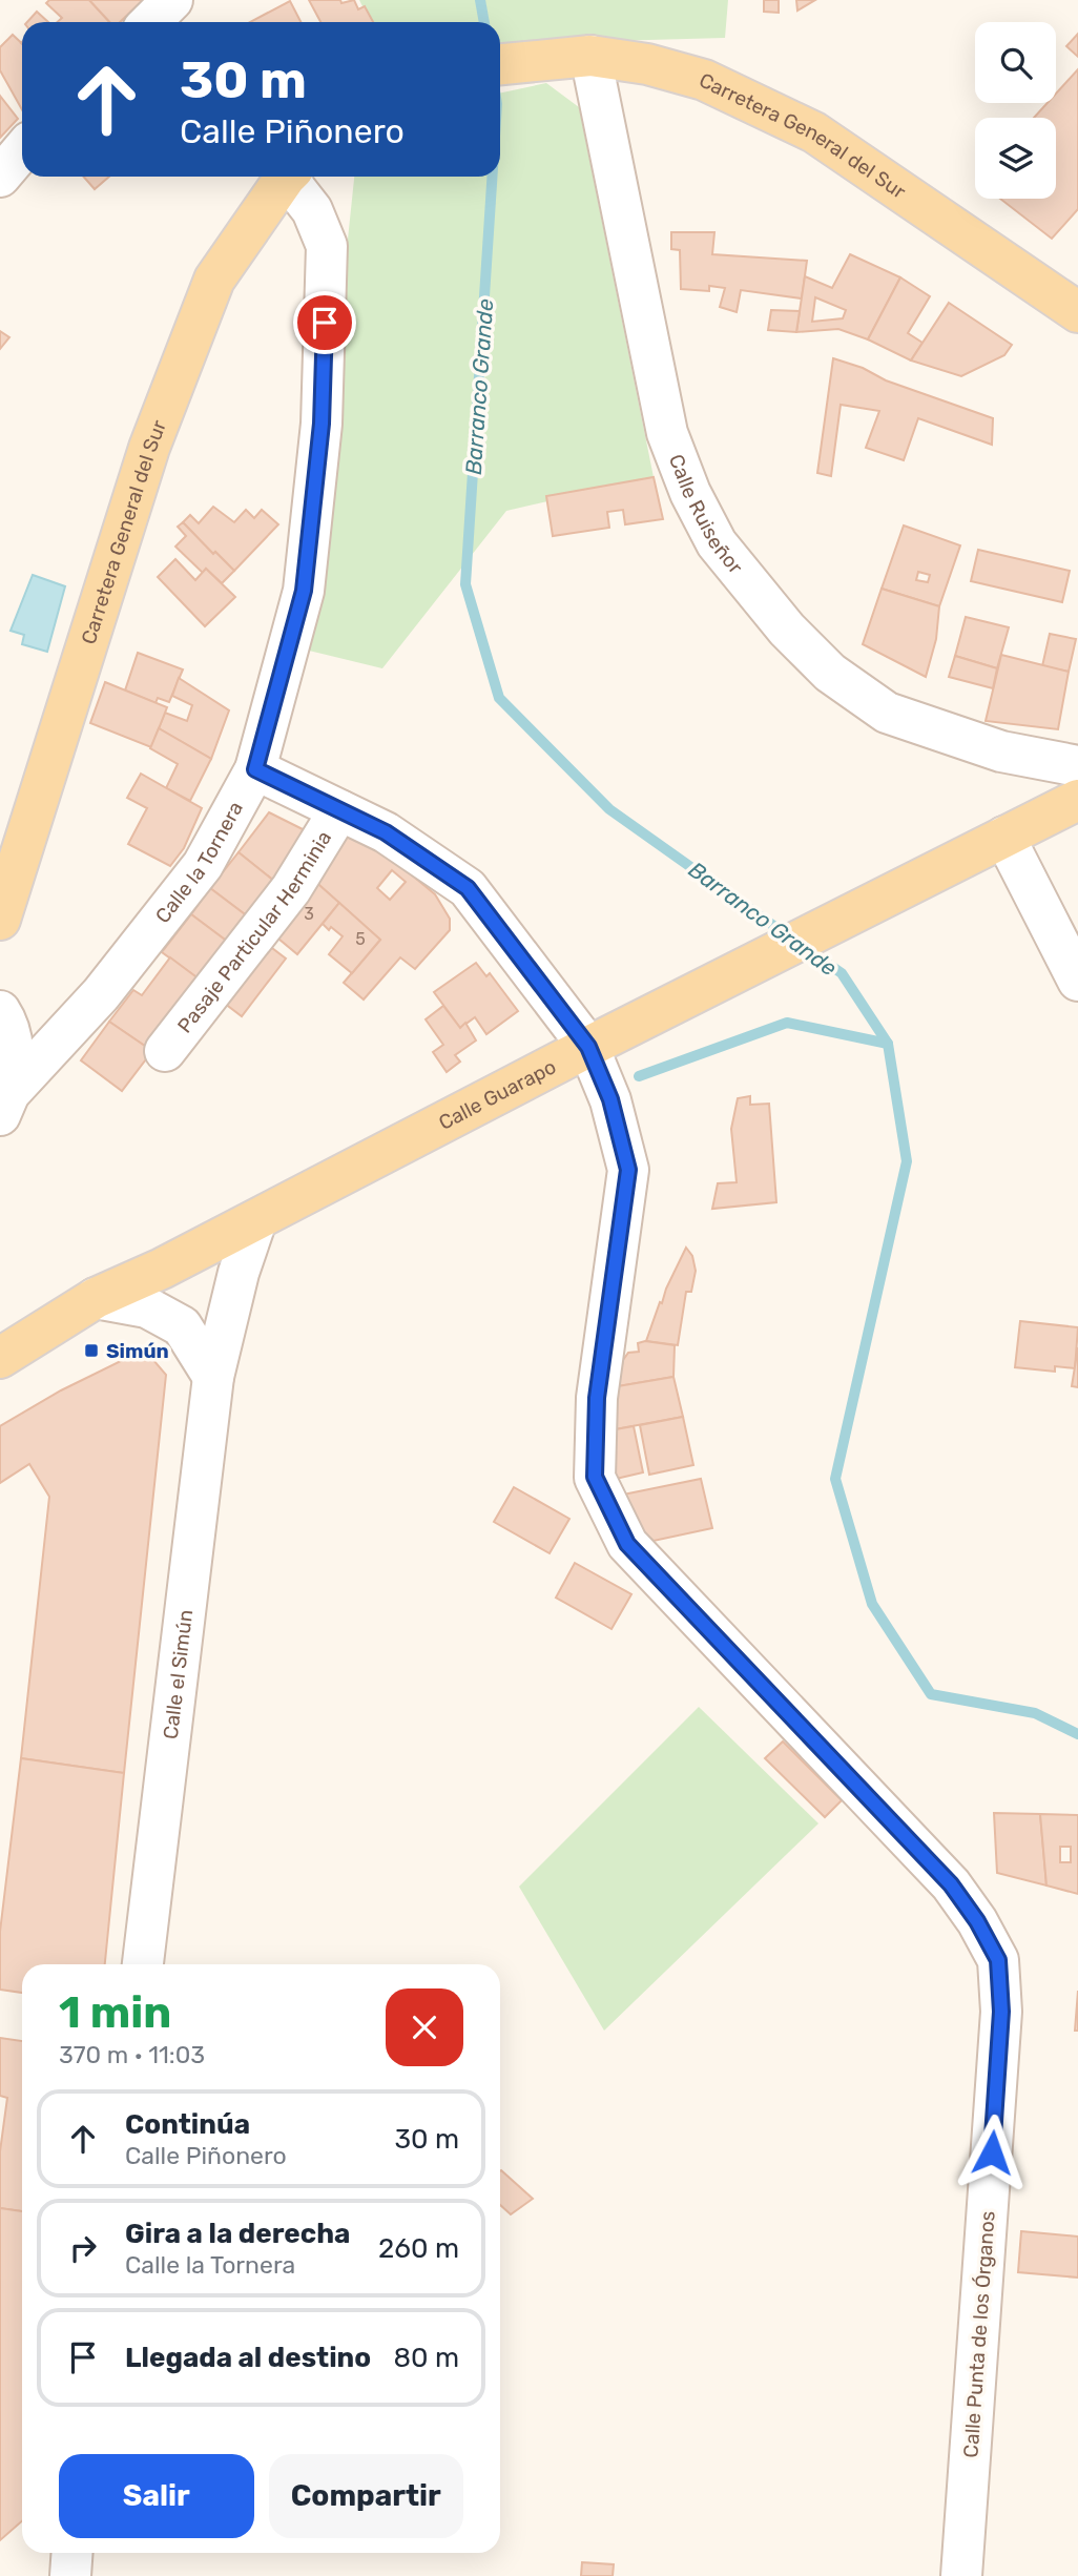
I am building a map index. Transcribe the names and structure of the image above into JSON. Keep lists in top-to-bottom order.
{
  "streets": {
    "main road": ["Carretera General del Sur", "Calle Guarapo"],
    "street": [
      "Calle Ruiseñor",
      "Calle la Tornera",
      "Pasaje Particular Herminia",
      "Calle el Simún",
      "Calle Punta de los Órganos"
    ]
  },
  "crossings": [
    ["Carretera General del Sur", "Calle Ruiseñor"],
    ["Calle Guarapo", "Calle el Simún"],
    ["Calle Guarapo", "Calle Punta de los Órganos"]
  ],
  "water": ["Barranco Grande"],
  "places": {
    "transit": ["Simún"]
  },
  "house_numbers": ["3", "5"],
  "page": {
    "turn": ["30 m", "Calle Piñonero"],
    "heading": ["1 min", "370 m · 11:03"],
    "list": [
      {
        "name": "Continúa",
        "note": "Calle Piñonero",
        "value": "30 m"
      },
      {
        "name": "Gira a la derecha",
        "note": "Calle la Tornera",
        "value": "260 m"
      },
      {
        "name": "Llegada al destino",
        "value": "80 m"
      }
    ],
    "buttons": ["Salir", "Compartir"]
  }
}
